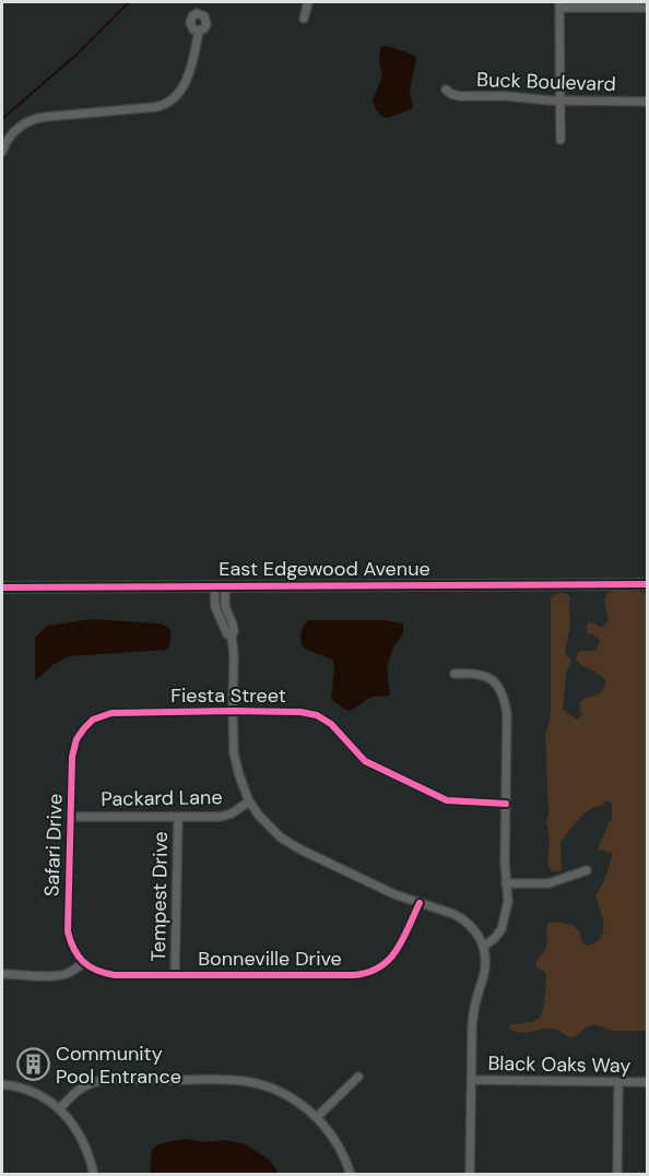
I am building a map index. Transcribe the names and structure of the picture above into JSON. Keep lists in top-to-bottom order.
{
  "streets": {
    "main road": ["East Edgewood Avenue"],
    "street": [
      "Buck Boulevard",
      "Fiesta Street",
      "Packard Lane",
      "Safari Drive",
      "Tempest Drive",
      "Bonneville Drive",
      "Black Oaks Way"
    ]
  },
  "crossings": [
    ["Fiesta Street", "Safari Drive"],
    ["Packard Lane", "Safari Drive"],
    ["Packard Lane", "Tempest Drive"],
    ["Safari Drive", "Bonneville Drive"],
    ["Tempest Drive", "Bonneville Drive"]
  ],
  "places": {
    "building": ["Community Pool Entrance"]
  }
}
